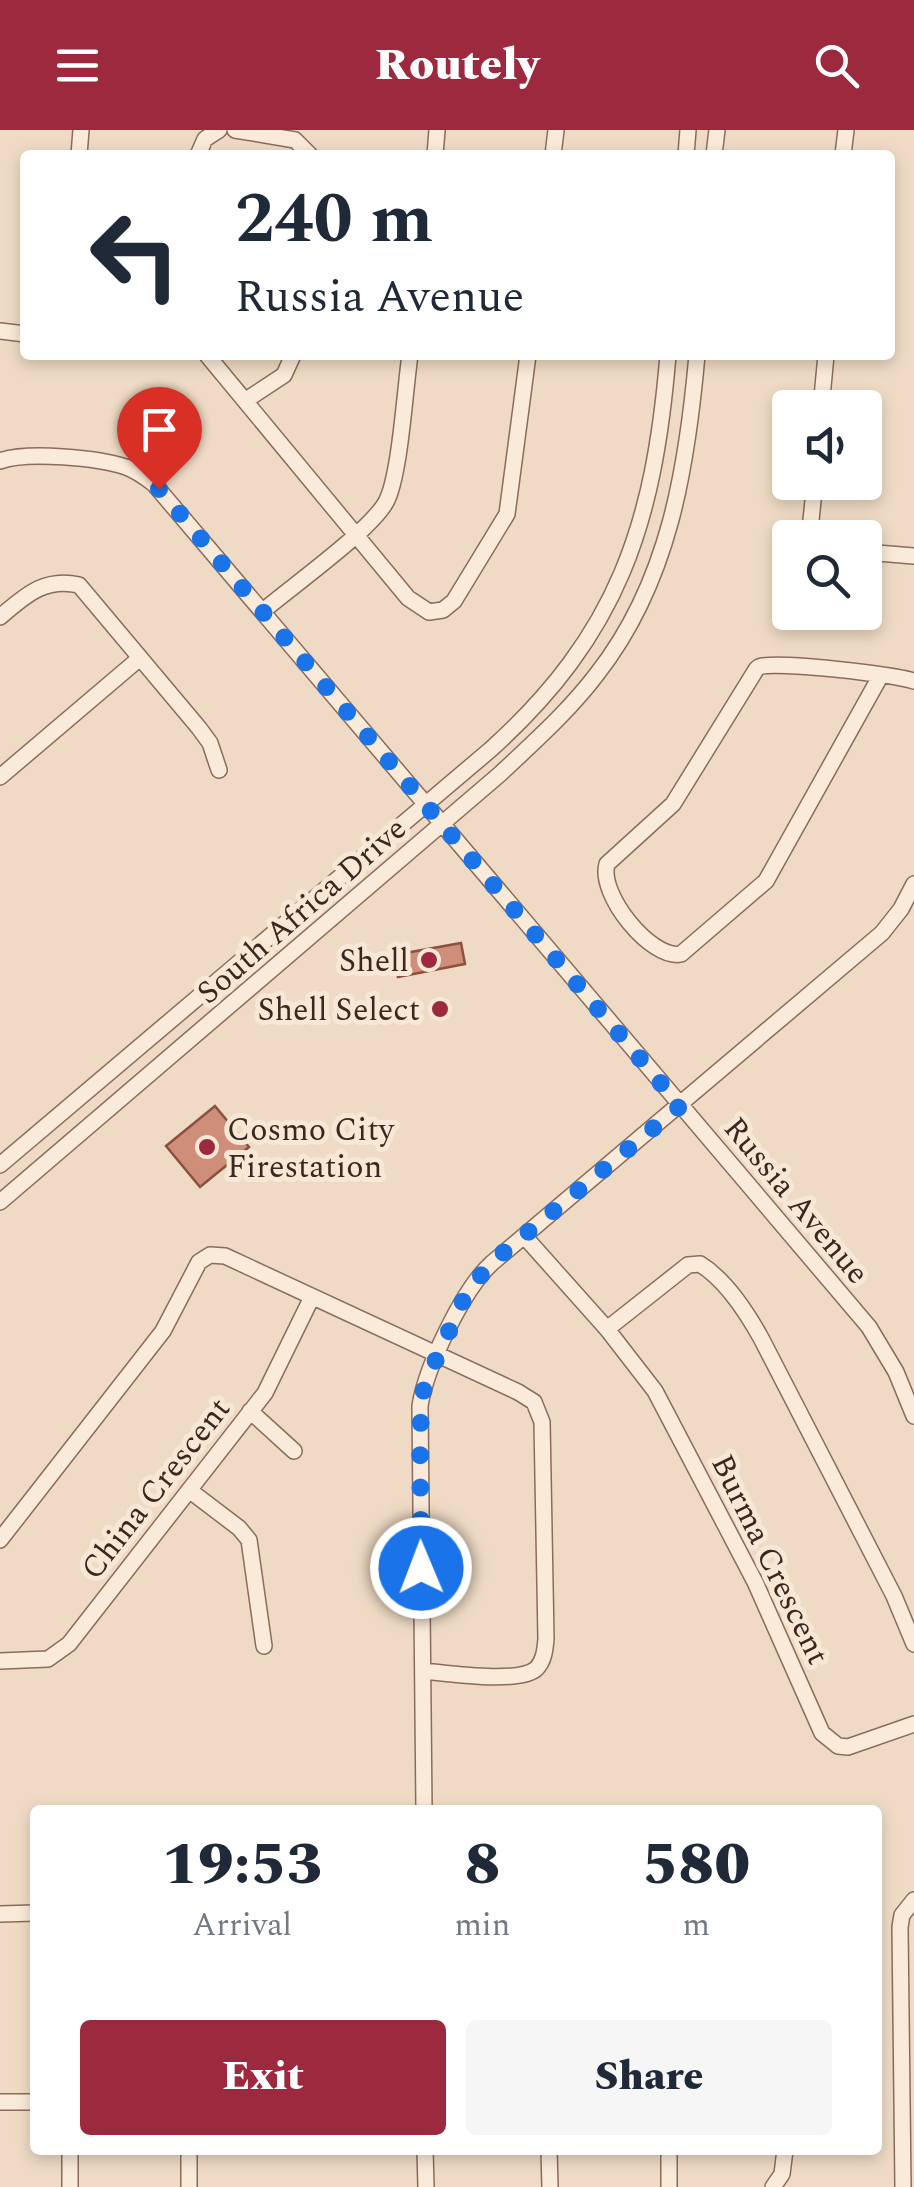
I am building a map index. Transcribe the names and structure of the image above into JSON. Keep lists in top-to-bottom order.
{
  "streets": {
    "street": [
      "South Africa Drive",
      "Russia Avenue",
      "China Crescent",
      "Burma Crescent"
    ]
  },
  "crossings": [
    ["South Africa Drive", "Russia Avenue"]
  ],
  "places": ["Shell", "Shell Select", "Cosmo City Firestation"],
  "page": {
    "header": "Routely",
    "turn": ["240 m", "Russia Avenue"],
    "eta": [
      "19:53",
      "Arrival",
      "8",
      "min",
      "580",
      "m"
    ],
    "buttons": ["Exit", "Share"]
  }
}
